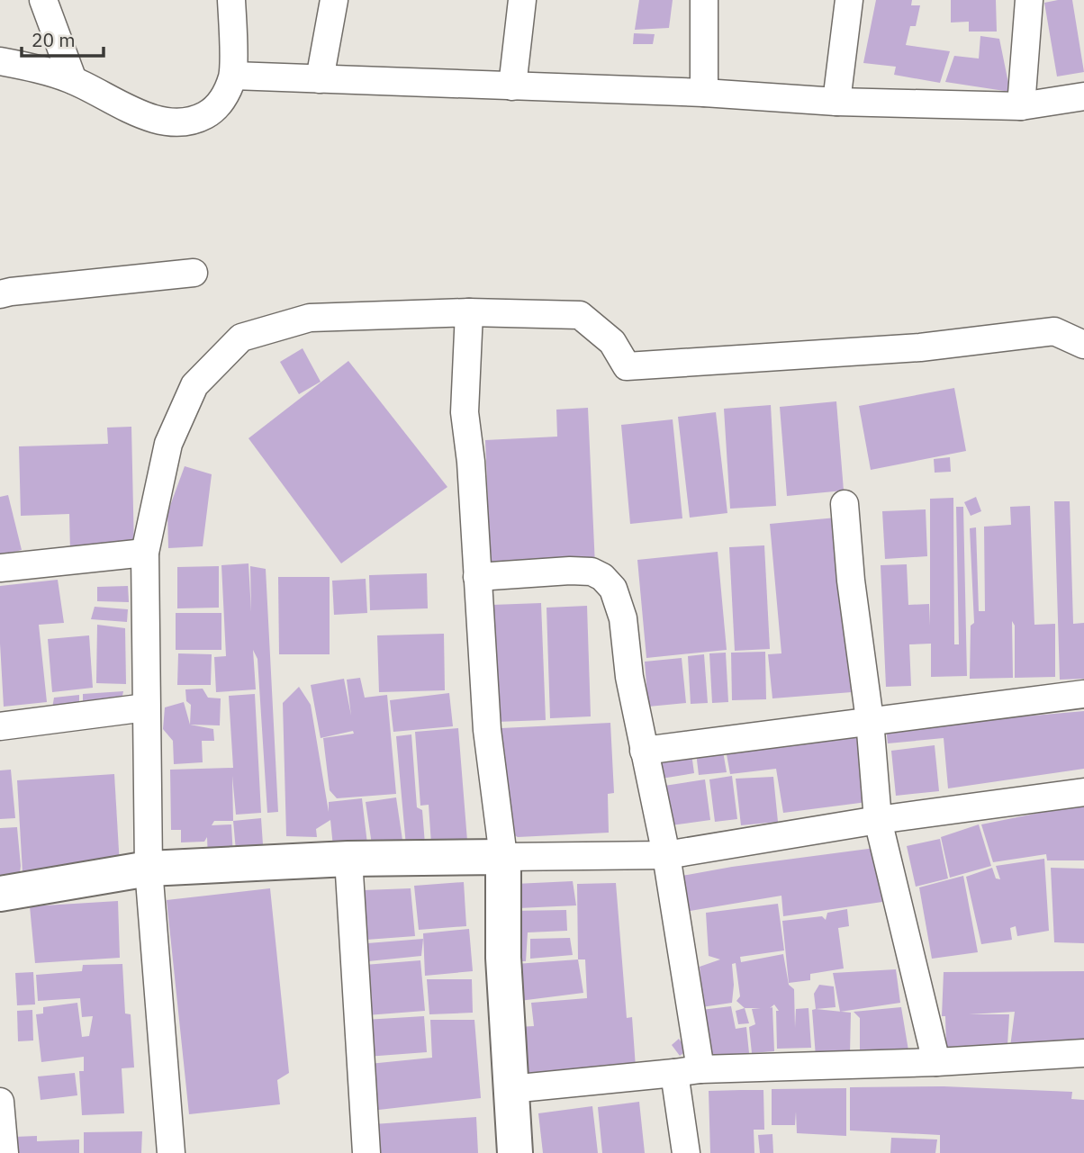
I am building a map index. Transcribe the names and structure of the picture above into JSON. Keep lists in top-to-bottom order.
{
  "scale_bar": "20 m"
}
